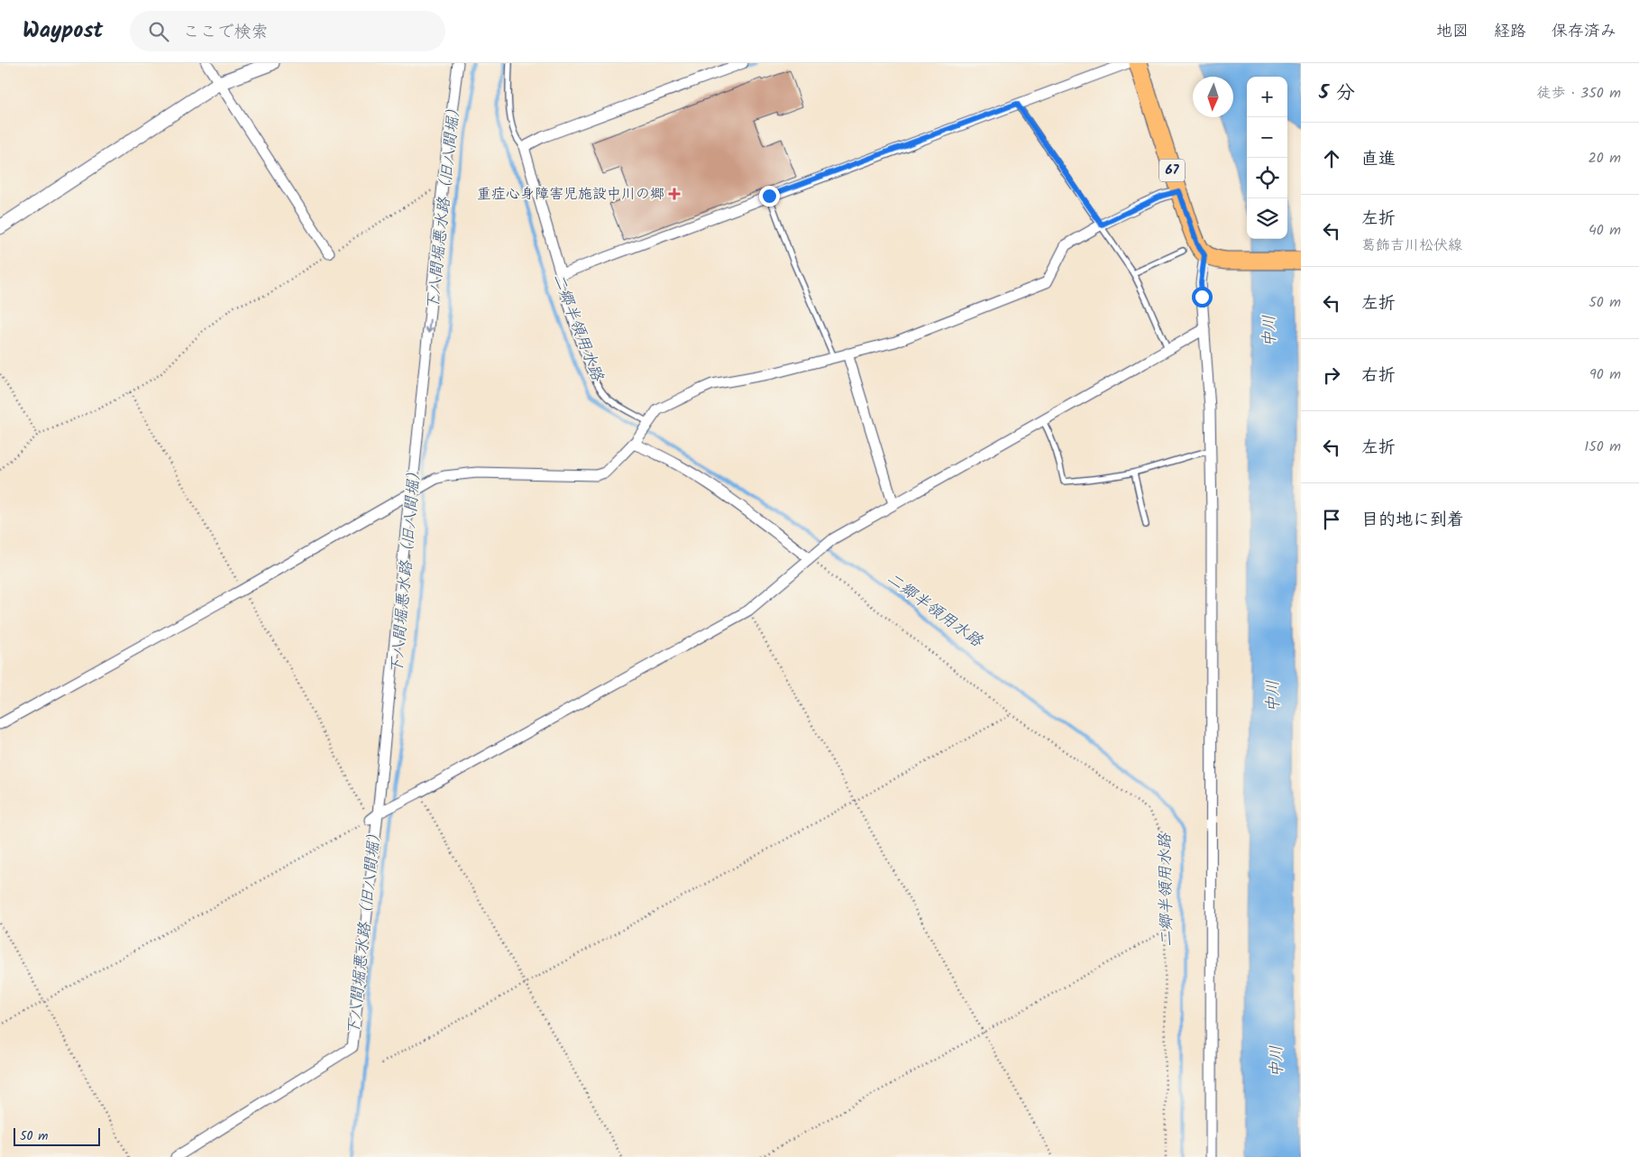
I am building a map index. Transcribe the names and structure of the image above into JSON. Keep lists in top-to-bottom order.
{
  "streets": {
    "main road": ["67"]
  },
  "water": ["下八間堀悪水路（旧八間堀）", "二郷半領用水路", "中川"],
  "places": {
    "health": ["重症心身障害児施設中川の郷"]
  },
  "scale_bar": "50 m",
  "north": "bottom",
  "page": {
    "header": "Waypost",
    "search": "ここで検索",
    "nav": ["地図", "経路", "保存済み"],
    "heading": ["5 分", "徒歩 · 350 m"],
    "map_buttons": ["+", "−"],
    "list": [
      ["直進", "20 m"],
      ["左折", "葛飾吉川松伏線", "40 m"],
      ["左折", "50 m"],
      ["右折", "90 m"],
      ["左折", "150 m"],
      "目的地に到着"
    ],
    "scale": "50 m"
  }
}
